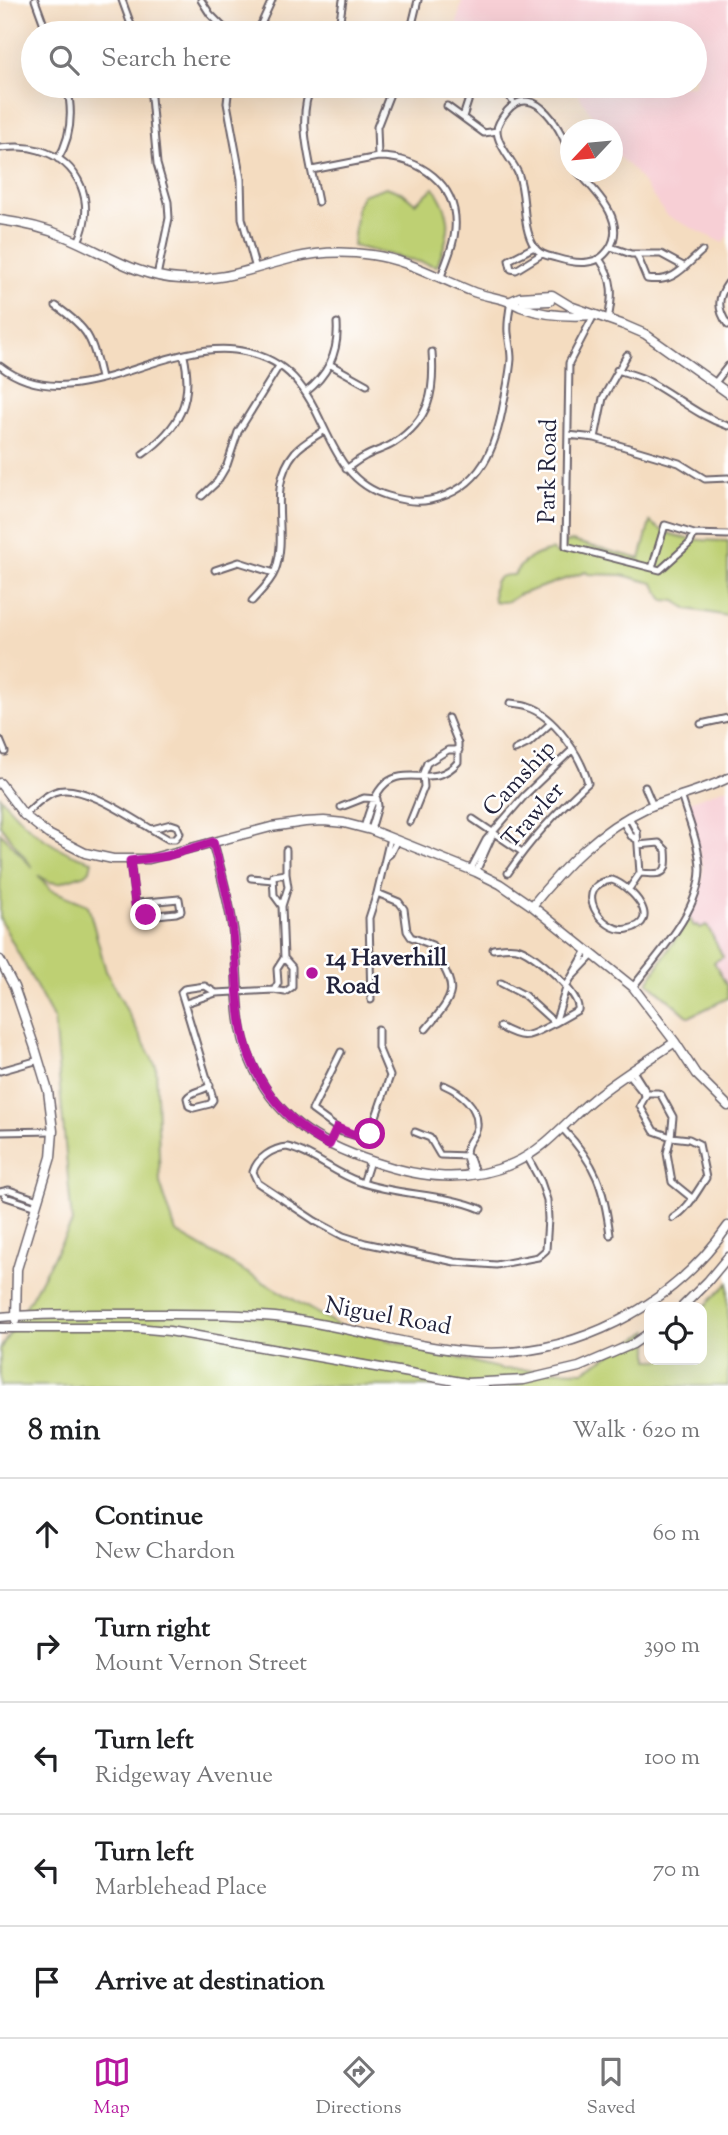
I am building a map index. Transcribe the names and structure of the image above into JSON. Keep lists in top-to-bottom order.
{
  "streets": {
    "street": [
      "Park Road",
      "Camship",
      "Trawler",
      "Niguel Road"
    ]
  },
  "crossings": [
    ["Camship", "Trawler"]
  ],
  "places": ["14 Haverhill Road"],
  "north": "bottom left",
  "page": {
    "search": "Search here",
    "heading": ["8 min", "Walk · 620 m"],
    "list": [
      ["Continue", "New Chardon", "60 m"],
      ["Turn right", "Mount Vernon Street", "390 m"],
      ["Turn left", "Ridgeway Avenue", "100 m"],
      ["Turn left", "Marblehead Place", "70 m"],
      "Arrive at destination"
    ],
    "nav": ["Map", "Directions", "Saved"]
  }
}
